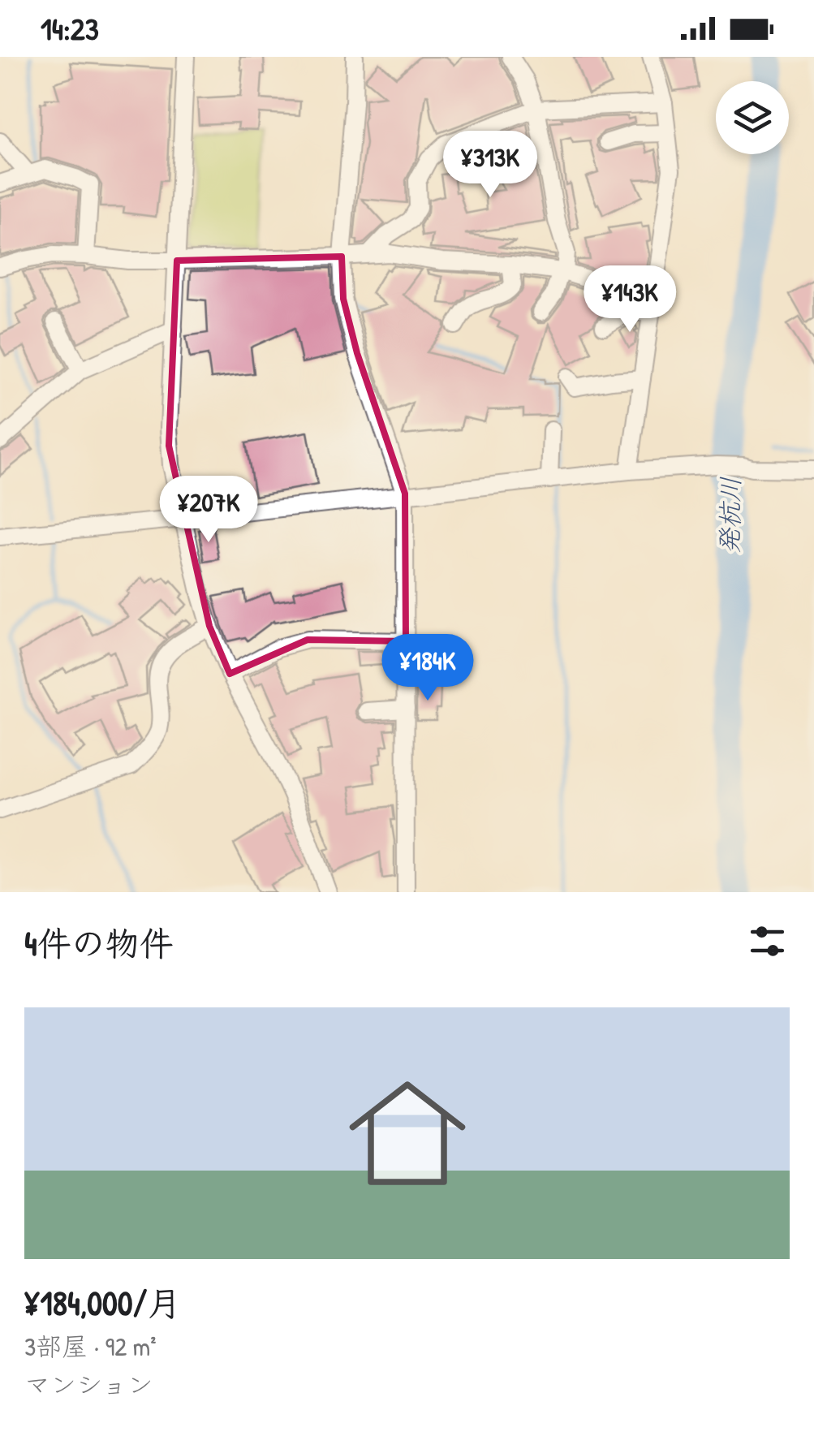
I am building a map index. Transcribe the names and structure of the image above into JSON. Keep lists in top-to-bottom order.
{
  "water": ["発杭川"],
  "page": {
    "status": "14:23",
    "price": [
      "¥313K",
      "¥143K",
      "¥207K",
      "¥184K"
    ],
    "heading": "4件の物件",
    "list": [
      {
        "name": "¥184,000/月",
        "note": "3部屋 · 92 m² · マンション"
      }
    ]
  }
}
